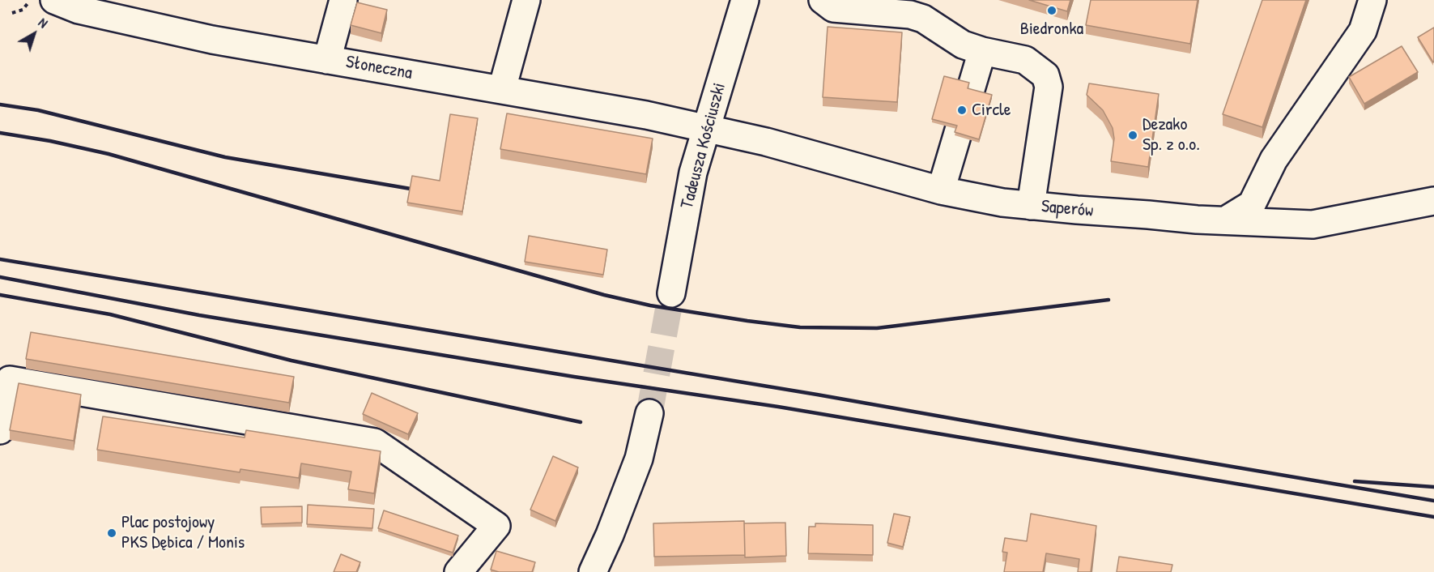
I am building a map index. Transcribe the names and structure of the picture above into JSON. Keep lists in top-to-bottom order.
{
  "streets": {
    "street": ["Słoneczna", "Tadeusza Kościuszki", "Saperów"]
  },
  "crossings": [
    ["Słoneczna", "Tadeusza Kościuszki"],
    ["Słoneczna", "Saperów"],
    ["Tadeusza Kościuszki", "Saperów"]
  ],
  "places": [
    "Biedronka",
    "Circle",
    "Dezako Sp. z o.o.",
    "Plac postojowy PKS Dębica / Monis"
  ],
  "north": "top right"
}
